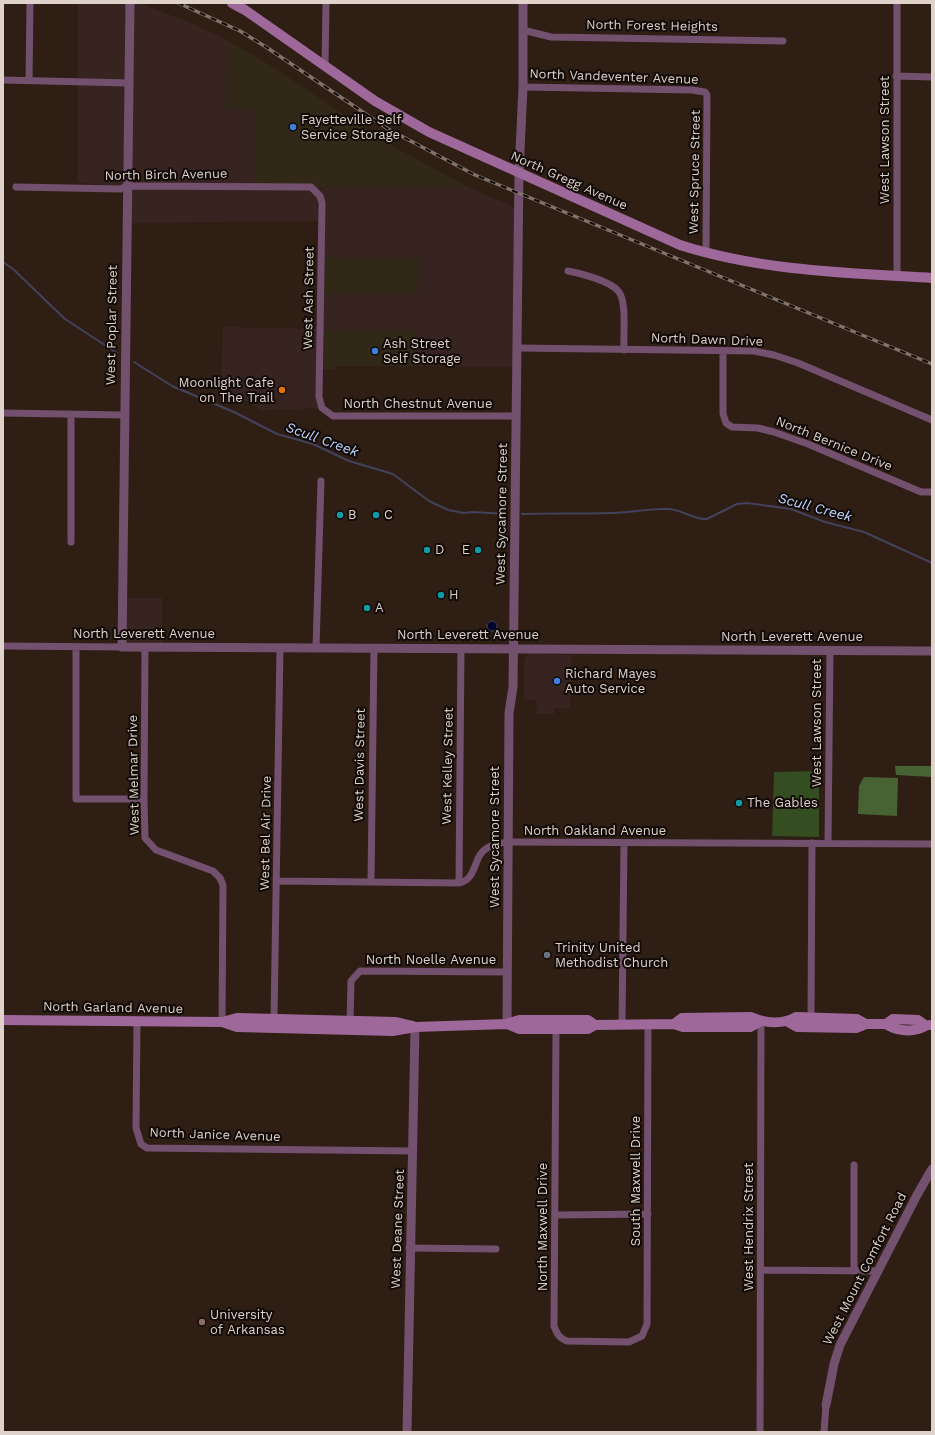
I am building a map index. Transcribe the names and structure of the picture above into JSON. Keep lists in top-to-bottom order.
{
  "streets": {
    "main road": ["North Gregg Avenue", "North Garland Avenue"],
    "street": [
      "North Forest Heights",
      "North Vandeventer Avenue",
      "West Lawson Street",
      "West Spruce Street",
      "North Birch Avenue",
      "West Ash Street",
      "West Poplar Street",
      "North Dawn Drive",
      "North Chestnut Avenue",
      "North Bernice Drive",
      "West Sycamore Street",
      "North Leverett Avenue",
      "West Davis Street",
      "West Kelley Street",
      "West Melmar Drive",
      "North Oakland Avenue",
      "West Bel Air Drive",
      "North Noelle Avenue",
      "North Janice Avenue",
      "South Maxwell Drive",
      "North Maxwell Drive",
      "West Hendrix Street",
      "West Deane Street",
      "West Mount Comfort Road"
    ]
  },
  "crossings": [
    ["North Forest Heights", "West Sycamore Street"],
    ["North Vandeventer Avenue", "West Spruce Street"],
    ["North Vandeventer Avenue", "West Sycamore Street"],
    ["West Lawson Street", "North Gregg Avenue"],
    ["West Lawson Street", "North Leverett Avenue"],
    ["West Lawson Street", "North Oakland Avenue"],
    ["West Spruce Street", "North Gregg Avenue"],
    ["North Birch Avenue", "West Ash Street"],
    ["North Birch Avenue", "West Poplar Street"],
    ["North Gregg Avenue", "West Sycamore Street"],
    ["West Ash Street", "North Chestnut Avenue"],
    ["West Poplar Street", "North Leverett Avenue"],
    ["North Dawn Drive", "North Bernice Drive"],
    ["North Dawn Drive", "West Sycamore Street"],
    ["North Chestnut Avenue", "West Sycamore Street"],
    ["West Sycamore Street", "North Leverett Avenue"],
    ["West Sycamore Street", "North Oakland Avenue"],
    ["West Sycamore Street", "North Noelle Avenue"],
    ["West Sycamore Street", "North Garland Avenue"],
    ["North Leverett Avenue", "West Davis Street"],
    ["North Leverett Avenue", "West Kelley Street"],
    ["North Leverett Avenue", "West Melmar Drive"],
    ["North Leverett Avenue", "West Bel Air Drive"],
    ["West Kelley Street", "North Oakland Avenue"],
    ["West Melmar Drive", "North Garland Avenue"],
    ["West Bel Air Drive", "North Garland Avenue"],
    ["North Noelle Avenue", "North Garland Avenue"],
    ["North Garland Avenue", "North Janice Avenue"],
    ["North Garland Avenue", "South Maxwell Drive"],
    ["North Garland Avenue", "North Maxwell Drive"],
    ["North Garland Avenue", "West Hendrix Street"],
    ["North Garland Avenue", "West Deane Street"],
    ["North Janice Avenue", "West Deane Street"],
    ["South Maxwell Drive", "North Maxwell Drive"]
  ],
  "water": ["Scull Creek"],
  "places": [
    "Fayetteville Self Service Storage",
    "Ash Street Self Storage",
    "Moonlight Cafe on The Trail",
    "B",
    "C",
    "D",
    "E",
    "H",
    "A",
    "Richard Mayes Auto Service",
    "The Gables",
    "Trinity United Methodist Church",
    "University of Arkansas"
  ]
}
